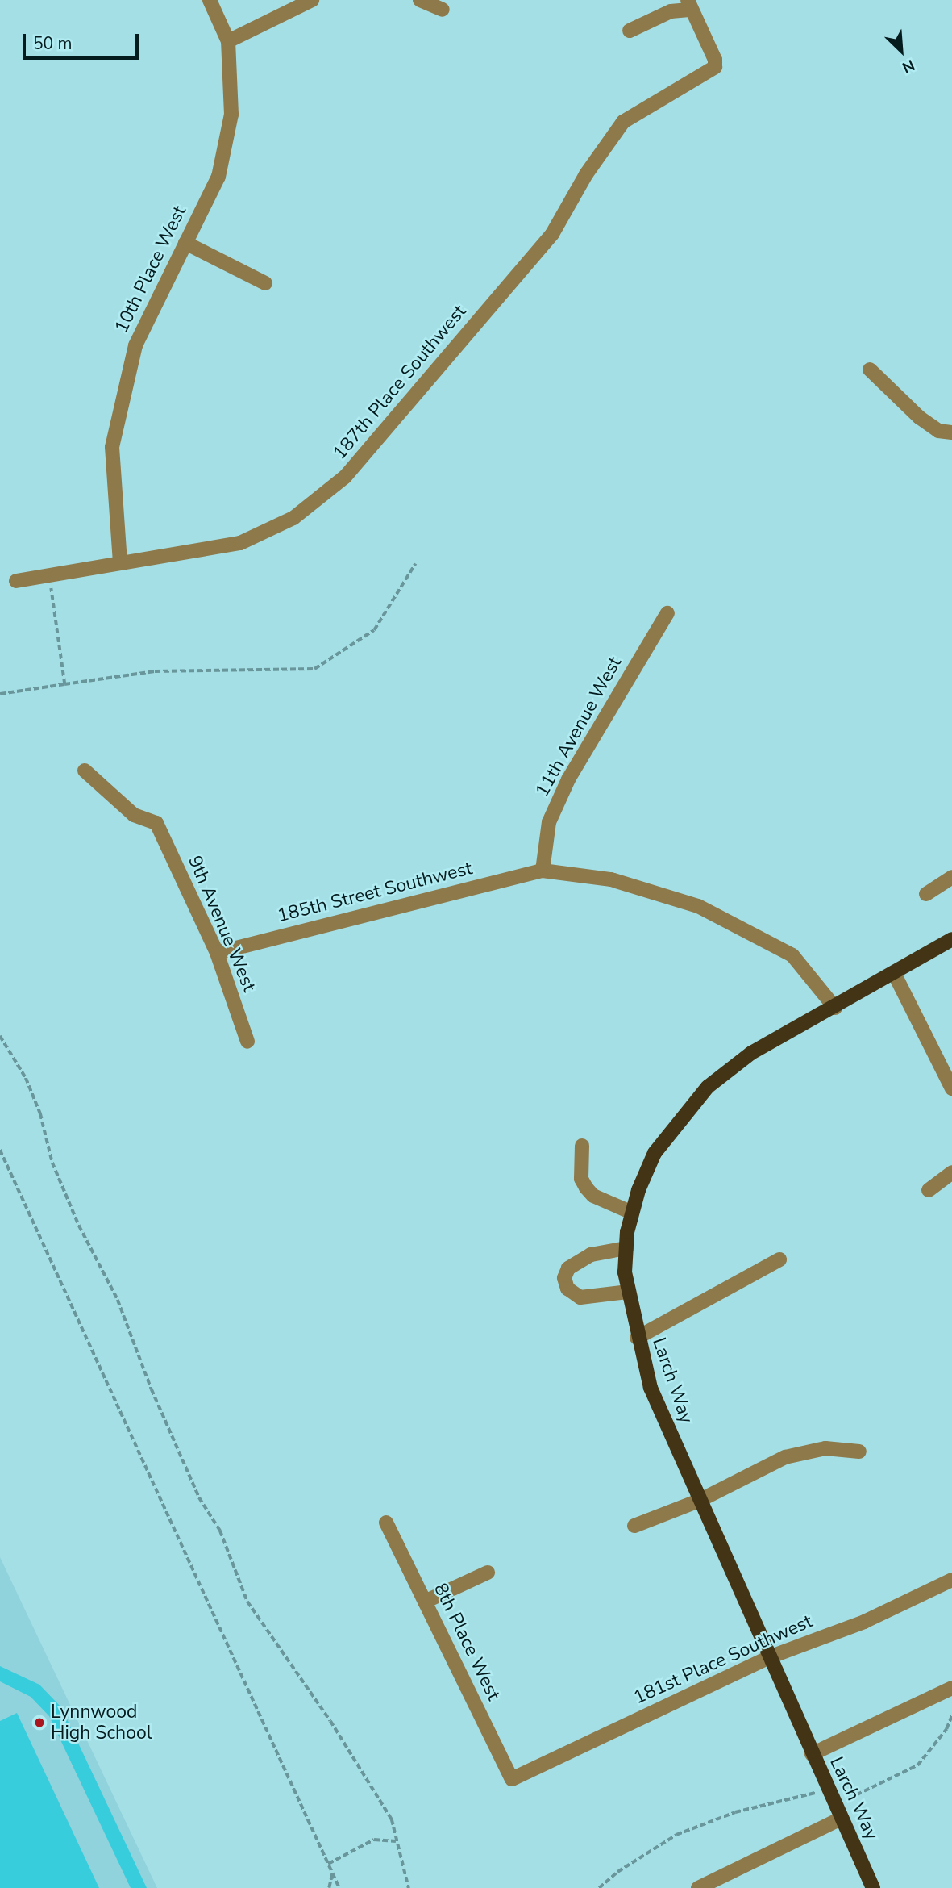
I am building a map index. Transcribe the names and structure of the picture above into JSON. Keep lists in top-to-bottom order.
{
  "streets": {
    "main road": ["Larch Way"],
    "street": [
      "10th Place West",
      "187th Place Southwest",
      "11th Avenue West",
      "185th Street Southwest",
      "9th Avenue West",
      "8th Place West",
      "181st Place Southwest"
    ]
  },
  "crossings": [
    ["10th Place West", "187th Place Southwest"],
    ["11th Avenue West", "185th Street Southwest"],
    ["185th Street Southwest", "9th Avenue West"],
    ["Larch Way", "181st Place Southwest"],
    ["8th Place West", "181st Place Southwest"]
  ],
  "places": ["Lynnwood High School"],
  "scale_bar": "50 m",
  "north": "bottom right"
}
